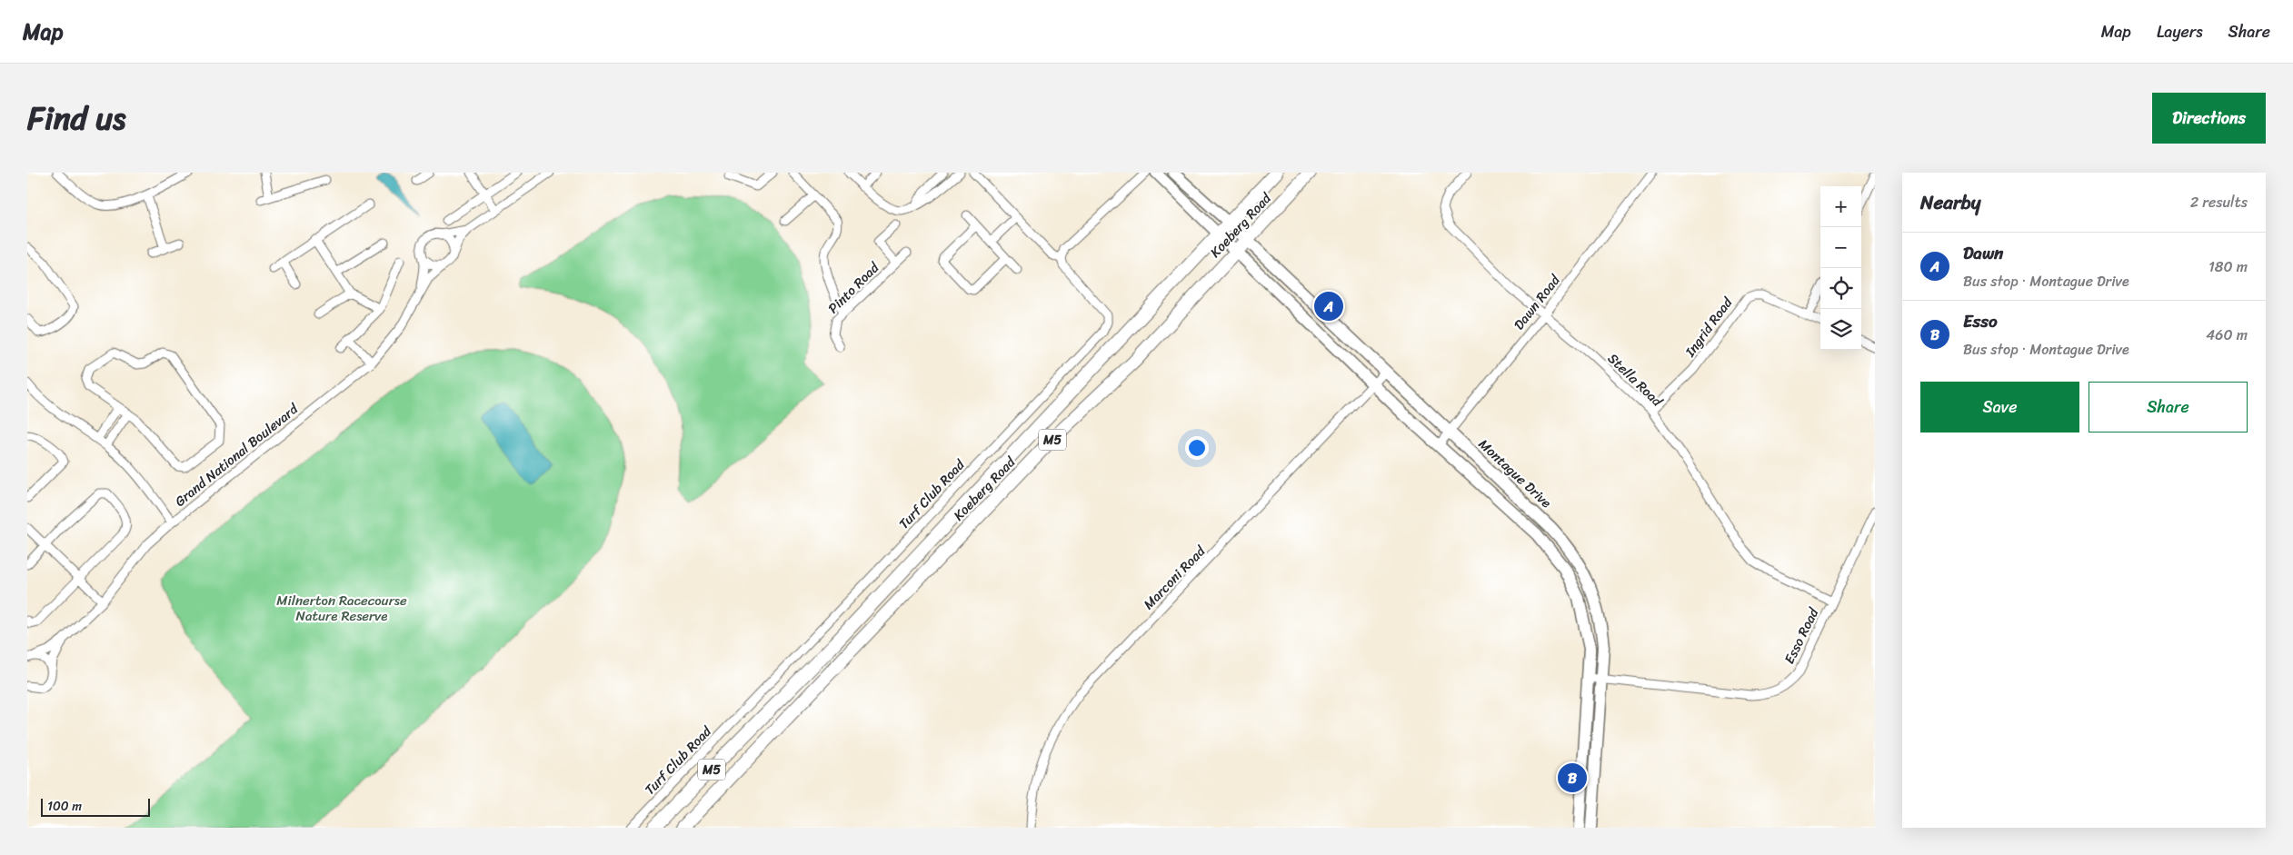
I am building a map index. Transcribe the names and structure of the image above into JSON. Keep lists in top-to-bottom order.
{
  "streets": {
    "main road": ["Koeberg Road", "M5", "Montague Drive"],
    "street": [
      "Pinto Road",
      "Dawn Road",
      "Ingrid Road",
      "Stella Road",
      "Grand National Boulevard",
      "Turf Club Road",
      "Marconi Road",
      "Esso Road"
    ]
  },
  "crossings": [
    ["Koeberg Road", "Montague Drive"],
    ["Dawn Road", "Stella Road"],
    ["Dawn Road", "Montague Drive"],
    ["Ingrid Road", "Stella Road"],
    ["Stella Road", "Esso Road"],
    ["Montague Drive", "Marconi Road"],
    ["Montague Drive", "Esso Road"]
  ],
  "parks": ["Milnerton Racecourse Nature Reserve"],
  "scale_bar": "100 m",
  "page": {
    "header": "Map",
    "nav": ["Map", "Layers", "Share"],
    "title": "Find us",
    "buttons": [
      "Directions",
      ["Save", "Share"]
    ],
    "heading": ["Nearby", "2 results"],
    "map_buttons": ["+", "−"],
    "list": [
      {
        "mark": "A",
        "name": "Dawn",
        "note": "Bus stop · Montague Drive",
        "value": "180 m"
      },
      {
        "mark": "B",
        "name": "Esso",
        "note": "Bus stop · Montague Drive",
        "value": "460 m"
      }
    ],
    "pins": ["A", "B"],
    "scale": "100 m"
  }
}
